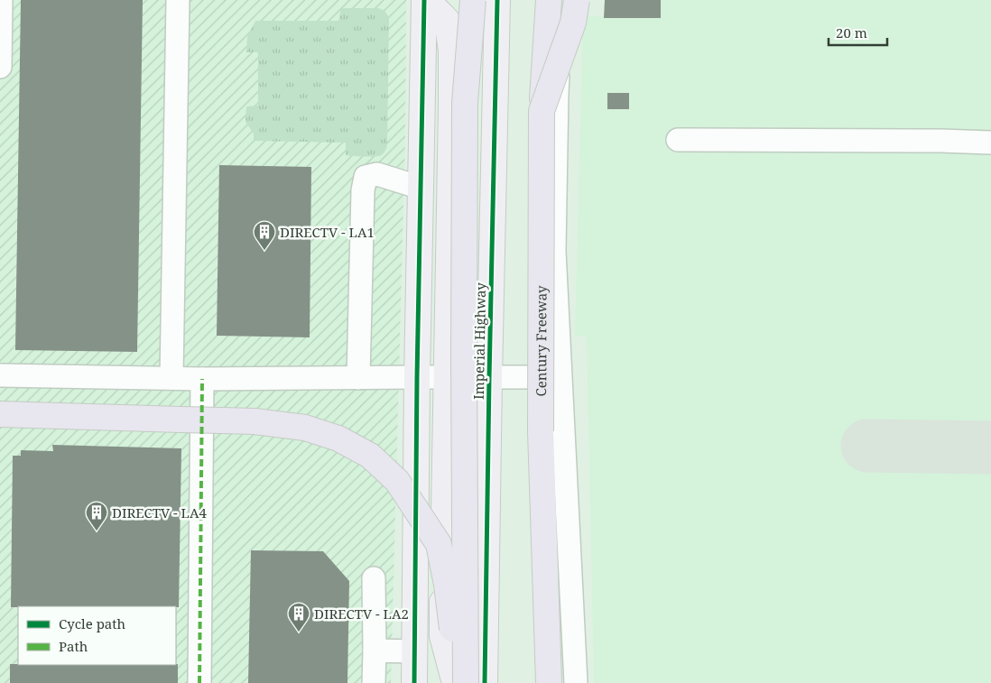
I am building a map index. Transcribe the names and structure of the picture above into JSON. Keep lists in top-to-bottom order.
{
  "streets": {
    "highway": ["Century Freeway"],
    "main road": ["Imperial Highway"]
  },
  "places": {
    "building": ["DIRECTV - LA1", "DIRECTV - LA4", "DIRECTV - LA2"]
  },
  "legend": ["Cycle path", "Path"],
  "scale_bar": "20 m"
}
